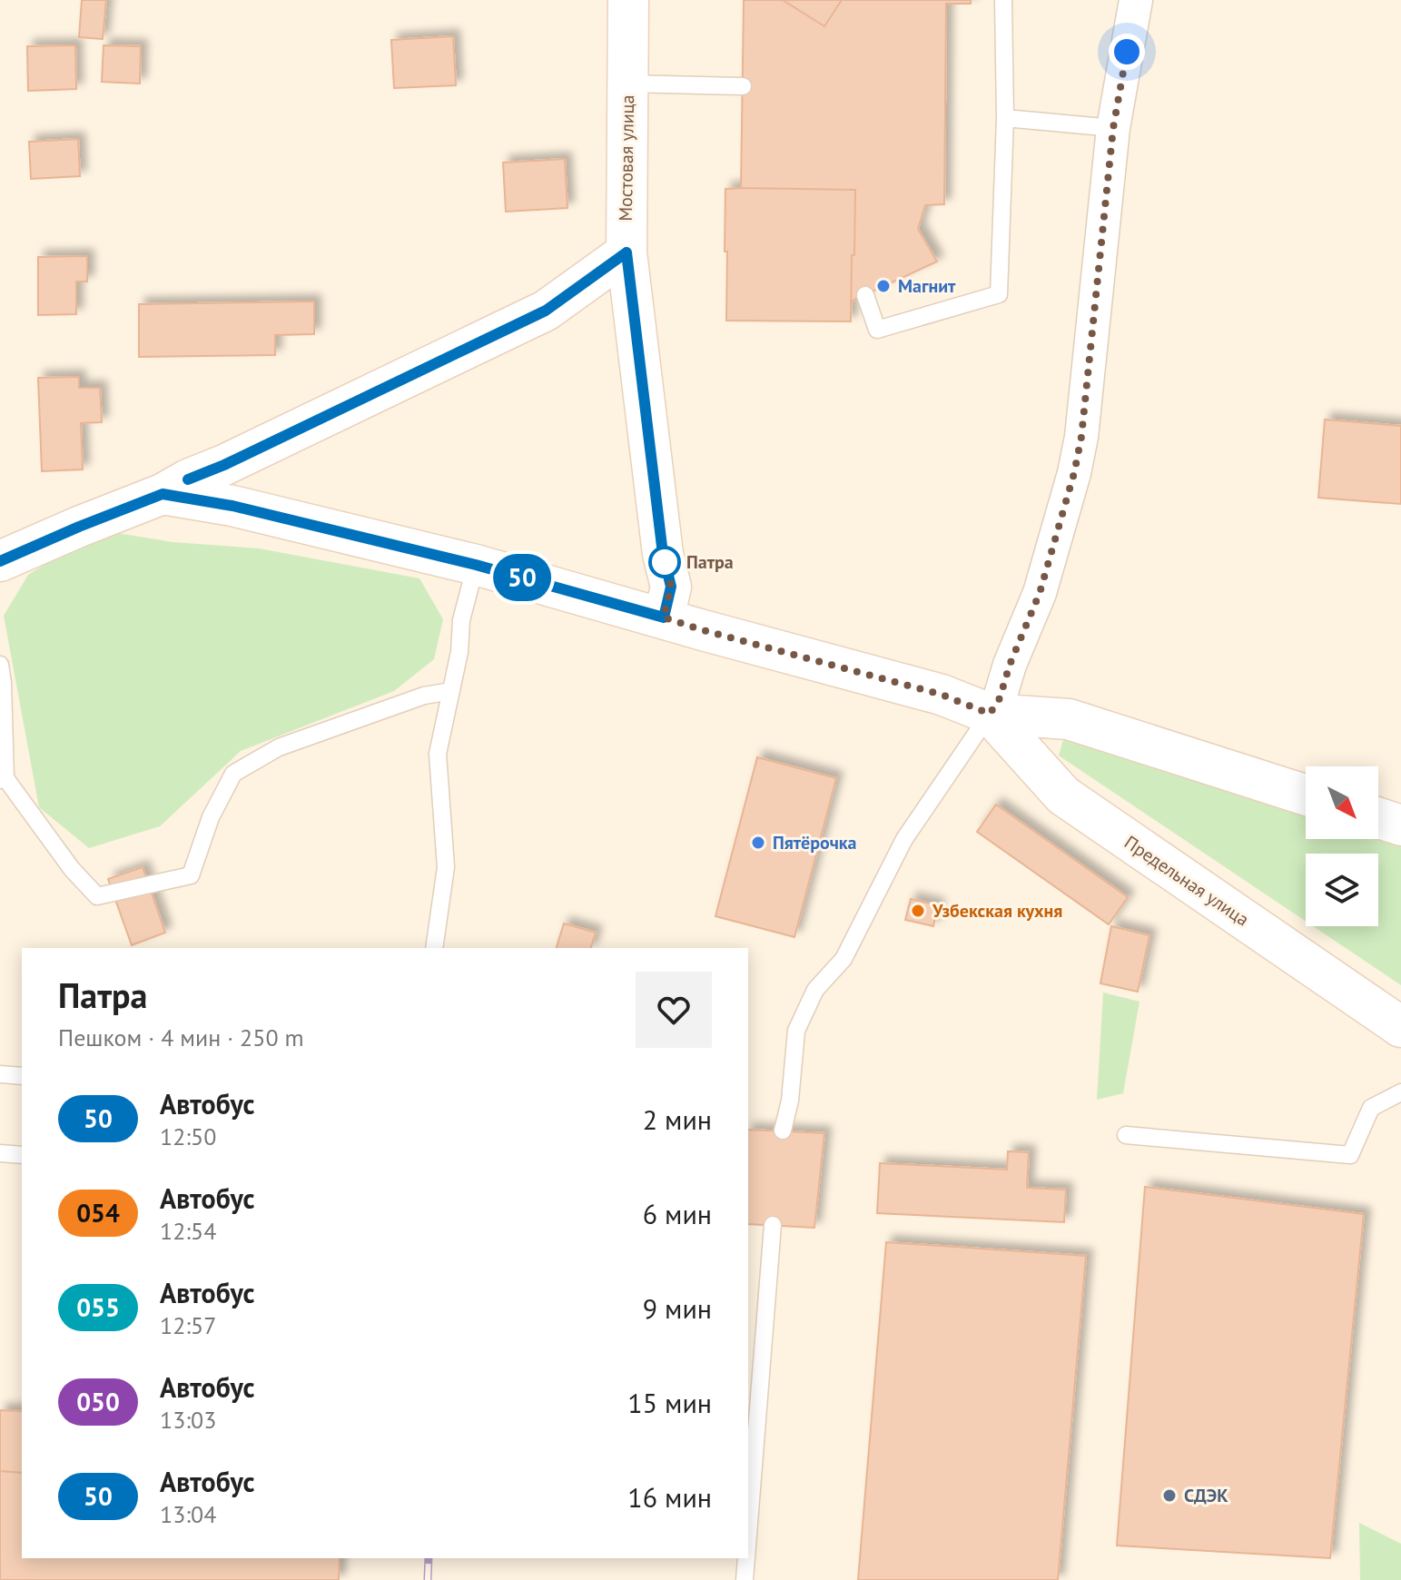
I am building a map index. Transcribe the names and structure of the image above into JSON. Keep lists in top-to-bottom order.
{
  "streets": {
    "street": ["Мостовая улица", "Предельная улица"]
  },
  "crossings": [
    ["Мостовая улица", "Предельная улица"]
  ],
  "places": [
    "Магнит",
    "Патра",
    "Пятёрочка",
    "Узбекская кухня",
    "СДЭК"
  ],
  "lines": ["bus line 50"],
  "north": "bottom right",
  "page": {
    "on_map": "50",
    "heading": ["Патра", "Пешком · 4 мин · 250 m"],
    "list": [
      {
        "mark": "50",
        "name": "Автобус",
        "note": "12:50",
        "value": "2 мин"
      },
      {
        "mark": "054",
        "name": "Автобус",
        "note": "12:54",
        "value": "6 мин"
      },
      {
        "mark": "055",
        "name": "Автобус",
        "note": "12:57",
        "value": "9 мин"
      },
      {
        "mark": "050",
        "name": "Автобус",
        "note": "13:03",
        "value": "15 мин"
      },
      {
        "mark": "50",
        "name": "Автобус",
        "note": "13:04",
        "value": "16 мин"
      }
    ]
  }
}
